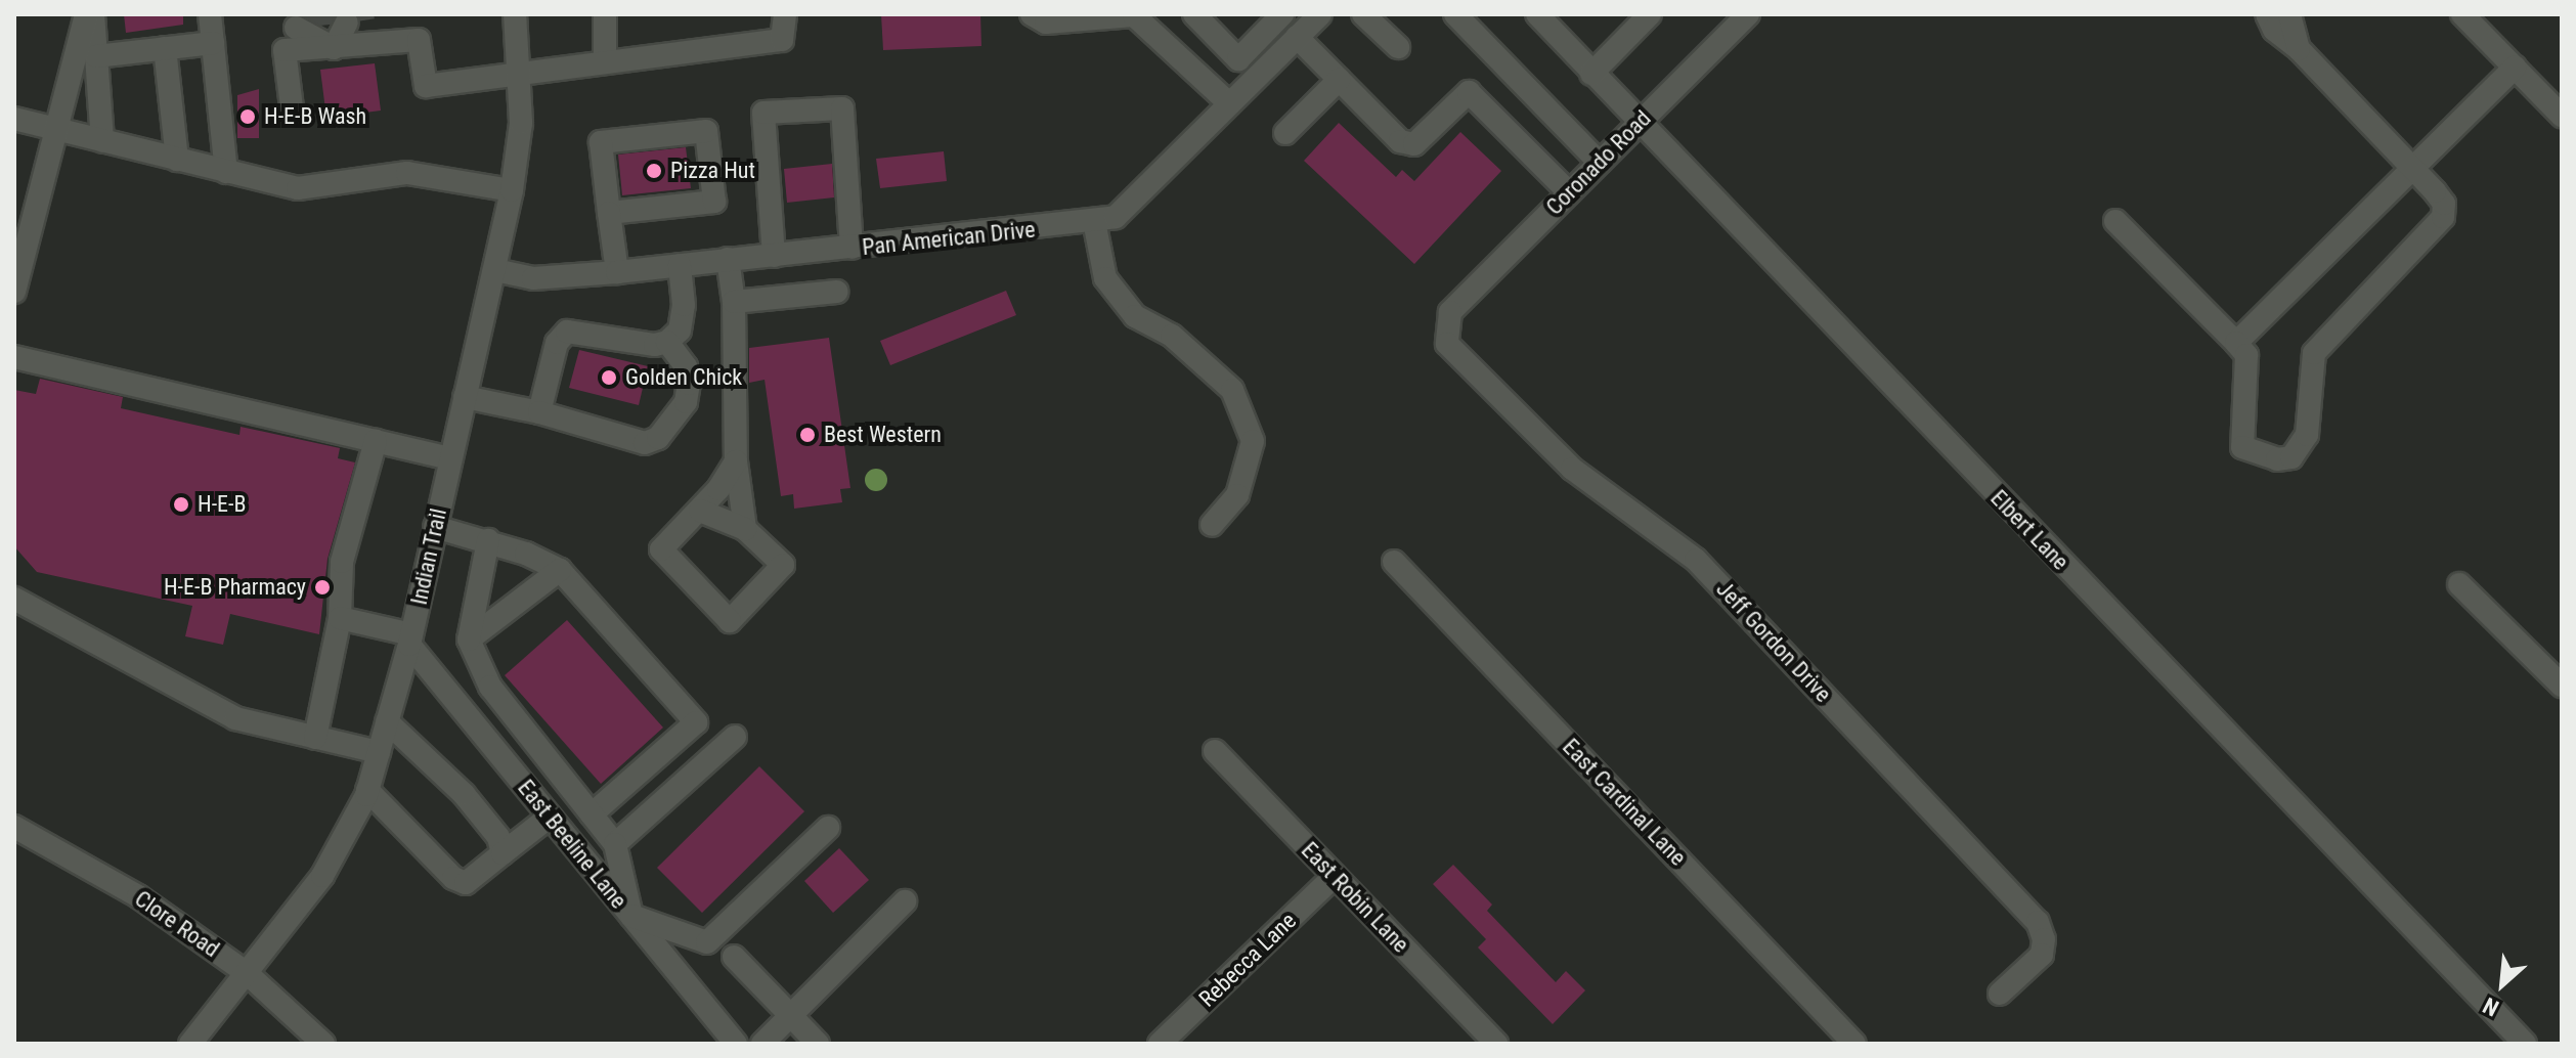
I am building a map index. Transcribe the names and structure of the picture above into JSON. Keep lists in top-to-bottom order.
{
  "streets": {
    "street": [
      "Coronado Road",
      "Pan American Drive",
      "Elbert Lane",
      "Indian Trail",
      "Jeff Gordon Drive",
      "East Cardinal Lane",
      "East Beeline Lane",
      "East Robin Lane",
      "Clore Road",
      "Rebecca Lane"
    ]
  },
  "crossings": [
    ["Coronado Road", "Elbert Lane"],
    ["Coronado Road", "Jeff Gordon Drive"],
    ["Pan American Drive", "Indian Trail"],
    ["Indian Trail", "East Beeline Lane"],
    ["Indian Trail", "Clore Road"],
    ["East Robin Lane", "Rebecca Lane"]
  ],
  "places": [
    "H-E-B Wash",
    "Pizza Hut",
    "Golden Chick",
    "Best Western",
    "H-E-B",
    "H-E-B Pharmacy"
  ],
  "north": "bottom left"
}
